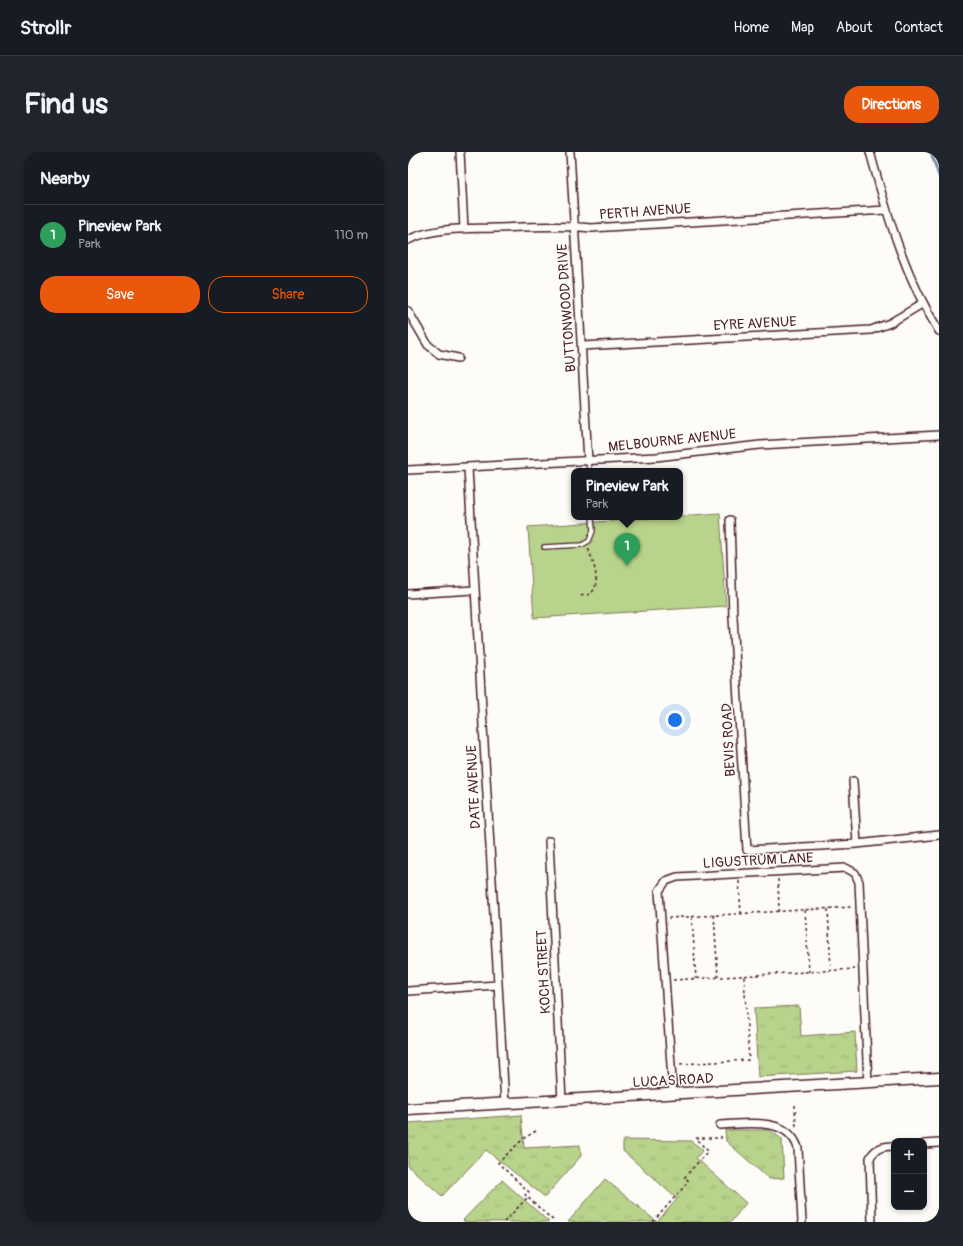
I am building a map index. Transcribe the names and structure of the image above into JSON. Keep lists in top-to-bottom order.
{
  "streets": {
    "street": [
      "PERTH AVENUE",
      "BUTTONWOOD DRIVE",
      "EYRE AVENUE",
      "MELBOURNE AVENUE",
      "BEVIS ROAD",
      "DATE AVENUE",
      "LIGUSTRUM LANE",
      "KOCH STREET",
      "LUCAS ROAD"
    ]
  },
  "crossings": [
    ["PERTH AVENUE", "BUTTONWOOD DRIVE"],
    ["BUTTONWOOD DRIVE", "EYRE AVENUE"],
    ["BUTTONWOOD DRIVE", "MELBOURNE AVENUE"],
    ["MELBOURNE AVENUE", "DATE AVENUE"],
    ["DATE AVENUE", "LUCAS ROAD"],
    ["LIGUSTRUM LANE", "LUCAS ROAD"],
    ["KOCH STREET", "LUCAS ROAD"]
  ],
  "page": {
    "header": "Strollr",
    "nav": [
      "Home",
      "Map",
      "About",
      "Contact"
    ],
    "buttons": [
      "Directions",
      ["Save", "Share"]
    ],
    "title": "Find us",
    "heading": "Nearby",
    "list": [
      {
        "mark": "1",
        "name": "Pineview Park",
        "note": "Park",
        "value": "110 m"
      }
    ],
    "popup": ["Pineview Park", "Park"],
    "pins": "1",
    "map_buttons": ["+", "−"]
  }
}
